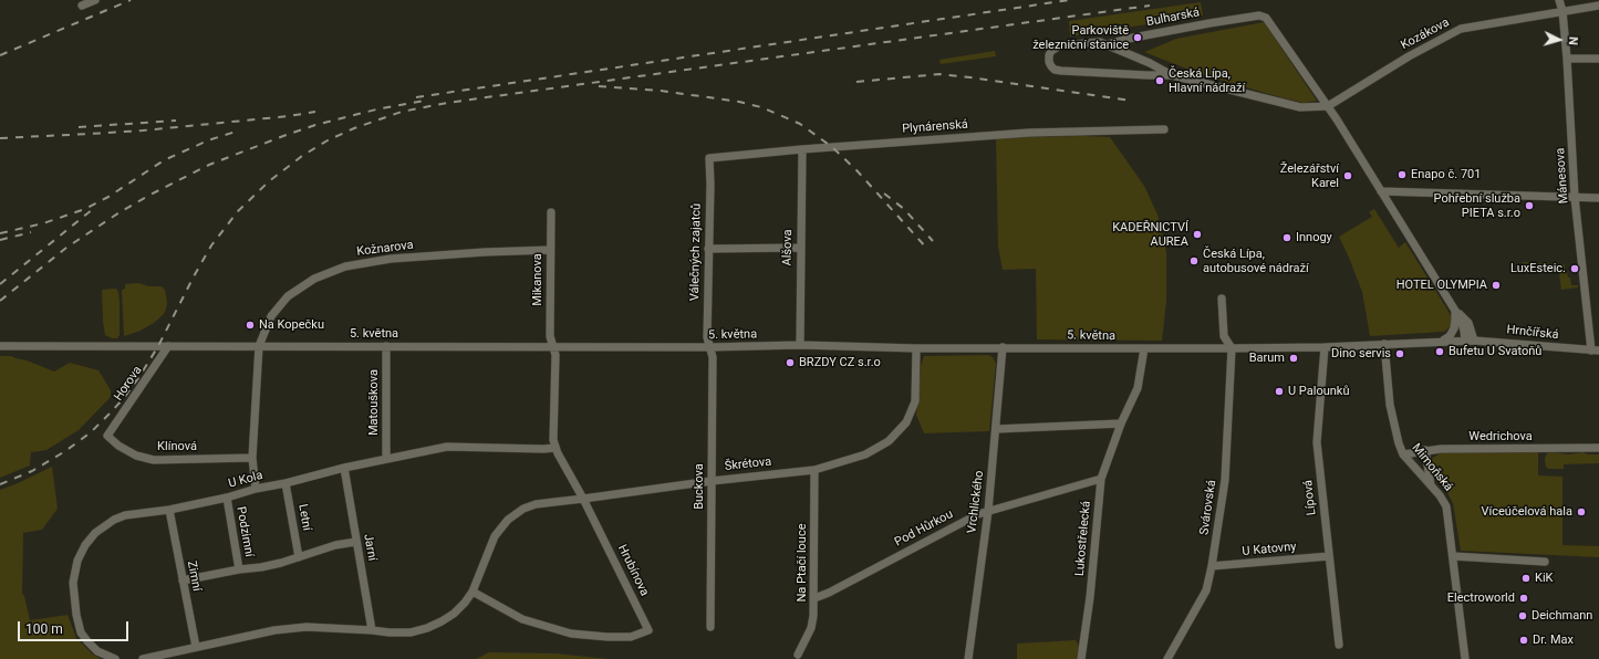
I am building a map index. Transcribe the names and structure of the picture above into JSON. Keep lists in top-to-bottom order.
{
  "streets": {
    "street": [
      "Bulharská",
      "Kozákova",
      "Plynárenská",
      "Mánesova",
      "Alšova",
      "Kožnarova",
      "Válečných zajatců",
      "Mikanova",
      "Hrnčířská",
      "5. května",
      "Horova",
      "Matouškova",
      "Wedrichova",
      "Klínová",
      "Škrétova",
      "Mimoňská",
      "U Kola",
      "Buckova",
      "Lípová",
      "Vrchlického",
      "Svárovská",
      "Letní",
      "Pod Hůrkou",
      "Podzimní",
      "Lukostřelecká",
      "Jarní",
      "U Katovny",
      "Na Ptačí louce",
      "Hrubínova",
      "Zimní"
    ]
  },
  "crossings": [
    ["Bulharská", "Kozákova"],
    ["Bulharská", "Hrnčířská"],
    ["Bulharská", "5. května"],
    ["Kozákova", "Mánesova"],
    ["Plynárenská", "Alšova"],
    ["Plynárenská", "Válečných zajatců"],
    ["Mánesova", "Hrnčířská"],
    ["Alšova", "5. května"],
    ["Kožnarova", "Mikanova"],
    ["Kožnarova", "5. května"],
    ["Válečných zajatců", "5. května"],
    ["Válečných zajatců", "Buckova"],
    ["Mikanova", "5. května"],
    ["Mikanova", "Hrubínova"],
    ["Hrnčířská", "5. května"],
    ["5. května", "Horova"],
    ["5. května", "Matouškova"],
    ["5. května", "Škrétova"],
    ["5. května", "Mimoňská"],
    ["5. května", "Buckova"],
    ["5. května", "Lípová"],
    ["5. května", "Vrchlického"],
    ["5. května", "Svárovská"],
    ["5. května", "Lukostřelecká"],
    ["5. května", "Hrubínova"],
    ["Horova", "Klínová"],
    ["Matouškova", "U Kola"],
    ["Wedrichova", "Mimoňská"],
    ["Škrétova", "Buckova"],
    ["Škrétova", "Na Ptačí louce"],
    ["Škrétova", "Hrubínova"],
    ["U Kola", "Letní"],
    ["U Kola", "Podzimní"],
    ["U Kola", "Jarní"],
    ["U Kola", "Hrubínova"],
    ["U Kola", "Zimní"],
    ["Lípová", "U Katovny"],
    ["Vrchlického", "Pod Hůrkou"],
    ["Svárovská", "U Katovny"],
    ["Pod Hůrkou", "Lukostřelecká"],
    ["Pod Hůrkou", "Na Ptačí louce"]
  ],
  "places": [
    "Parkoviště železniční stanice",
    "Česká Lípa, Hlavní nádraží",
    "Enapo č. 701",
    "Železářství Karel",
    "Pohřební služba PIETA s.r.o",
    "KADEŘNICTVÍ AUREA",
    "Innogy",
    "Česká Lípa, autobusové nádraží",
    "LuxEsteic.",
    "HOTEL OLYMPIA",
    "Na Kopečku",
    "Bufetu U Svatoňů",
    "Dino servis",
    "Barum",
    "BRZDY CZ s.r.o",
    "U Palounků",
    "Víceúčelová hala",
    "KiK",
    "Electroworld",
    "Deichmann",
    "Dr. Max"
  ],
  "scale_bar": "100 m",
  "north": "right"
}
